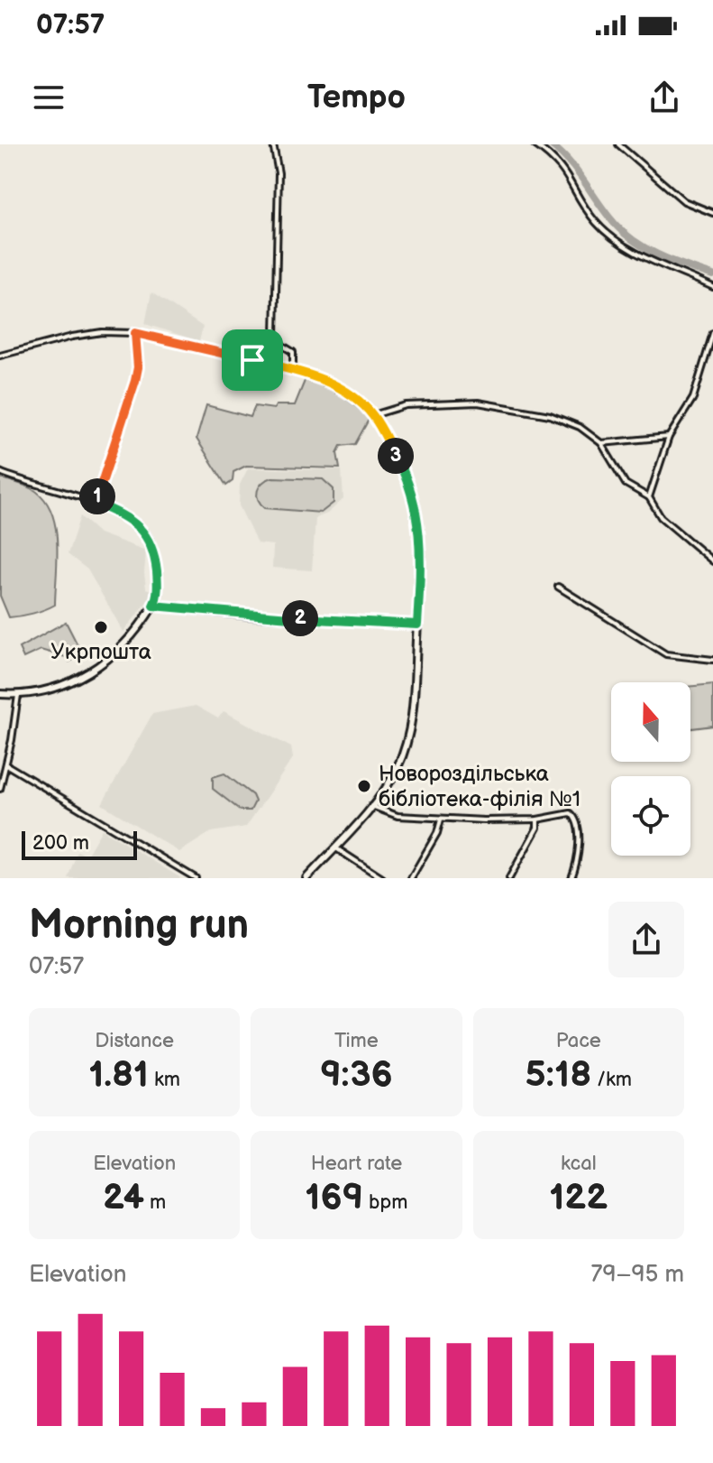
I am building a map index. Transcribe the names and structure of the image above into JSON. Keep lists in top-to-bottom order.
{
  "places": ["Укрпошта", "Новороздільська бібліотека-філія №1"],
  "scale_bar": "200 m",
  "north": "top",
  "page": {
    "status": "07:57",
    "header": "Tempo",
    "pins": ["3", "1", "2"],
    "scale": "200 m",
    "heading": ["Morning run", "07:57"],
    "stats": [
      ["Distance", "1.81 km"],
      ["Time", "9:36"],
      ["Pace", "5:18 /km"],
      ["Elevation", "24 m"],
      ["Heart rate", "169 bpm"],
      ["kcal", "122"]
    ],
    "chart": ["Elevation", "79–95 m"]
  }
}
